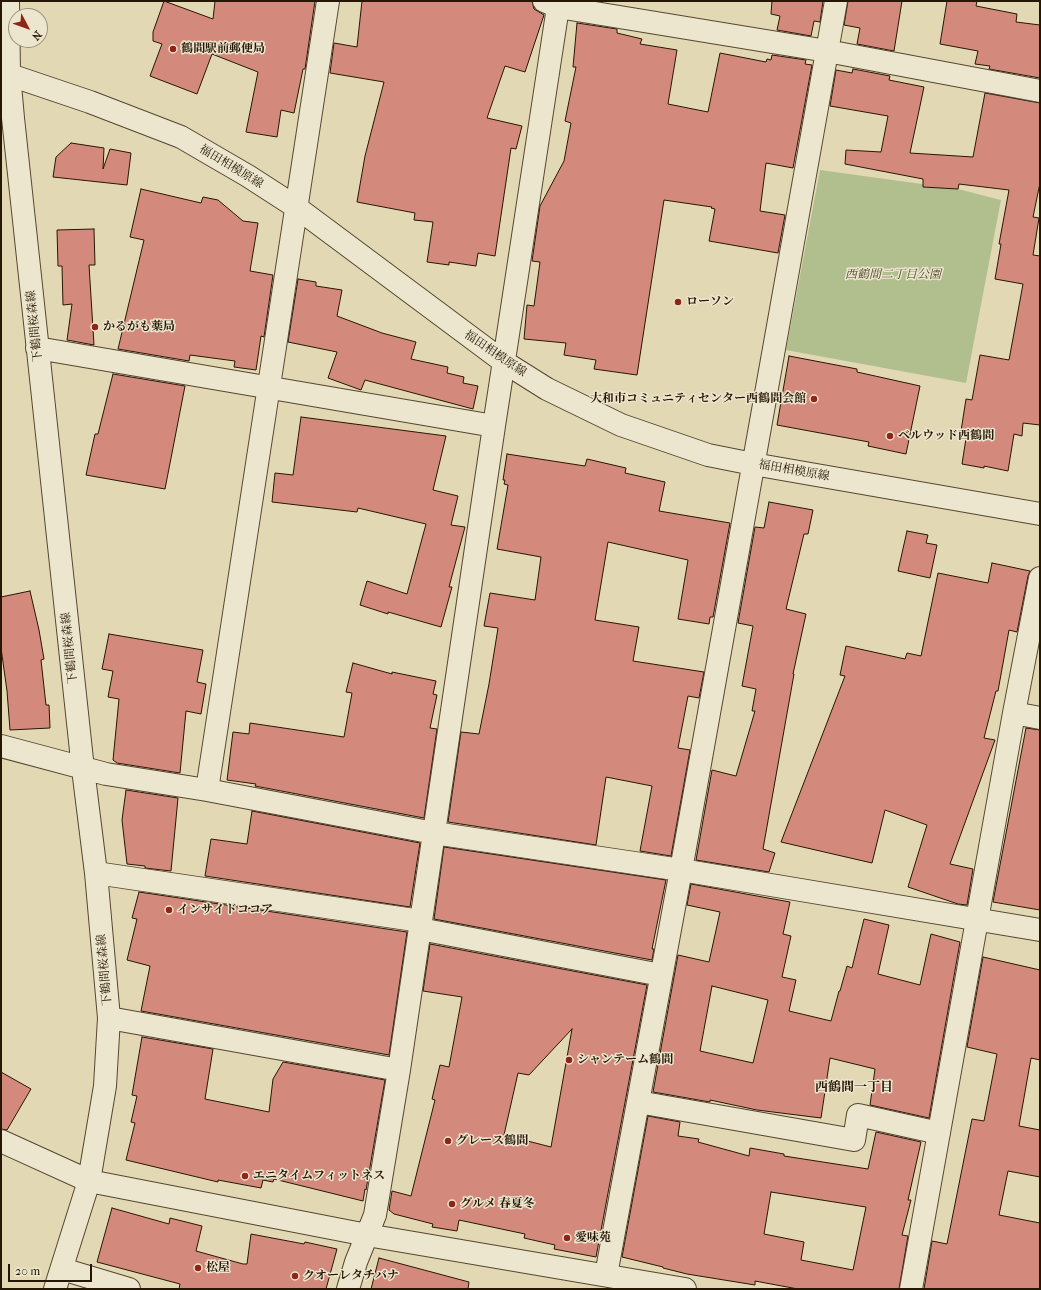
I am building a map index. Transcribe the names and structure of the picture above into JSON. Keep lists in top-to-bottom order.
{
  "streets": {
    "street": ["福田相模原線", "下鶴間桜森線"]
  },
  "crossings": [
    ["福田相模原線", "下鶴間桜森線"]
  ],
  "districts": ["西鶴間一丁目"],
  "parks": ["西鶴間二丁目公園"],
  "places": [
    "鶴間駅前郵便局",
    "ローソン",
    "かるがも薬局",
    "大和市コミュニティセンター西鶴間会館",
    "ベルウッド西鶴間",
    "インサイドココア",
    "シャンテーム鶴間",
    "グレース鶴間",
    "エニタイムフィットネス",
    "グルメ 春夏冬",
    "愛味苑",
    "松屋",
    "クオーレタチバナ"
  ],
  "scale_bar": "20 m",
  "north": "bottom right"
}
